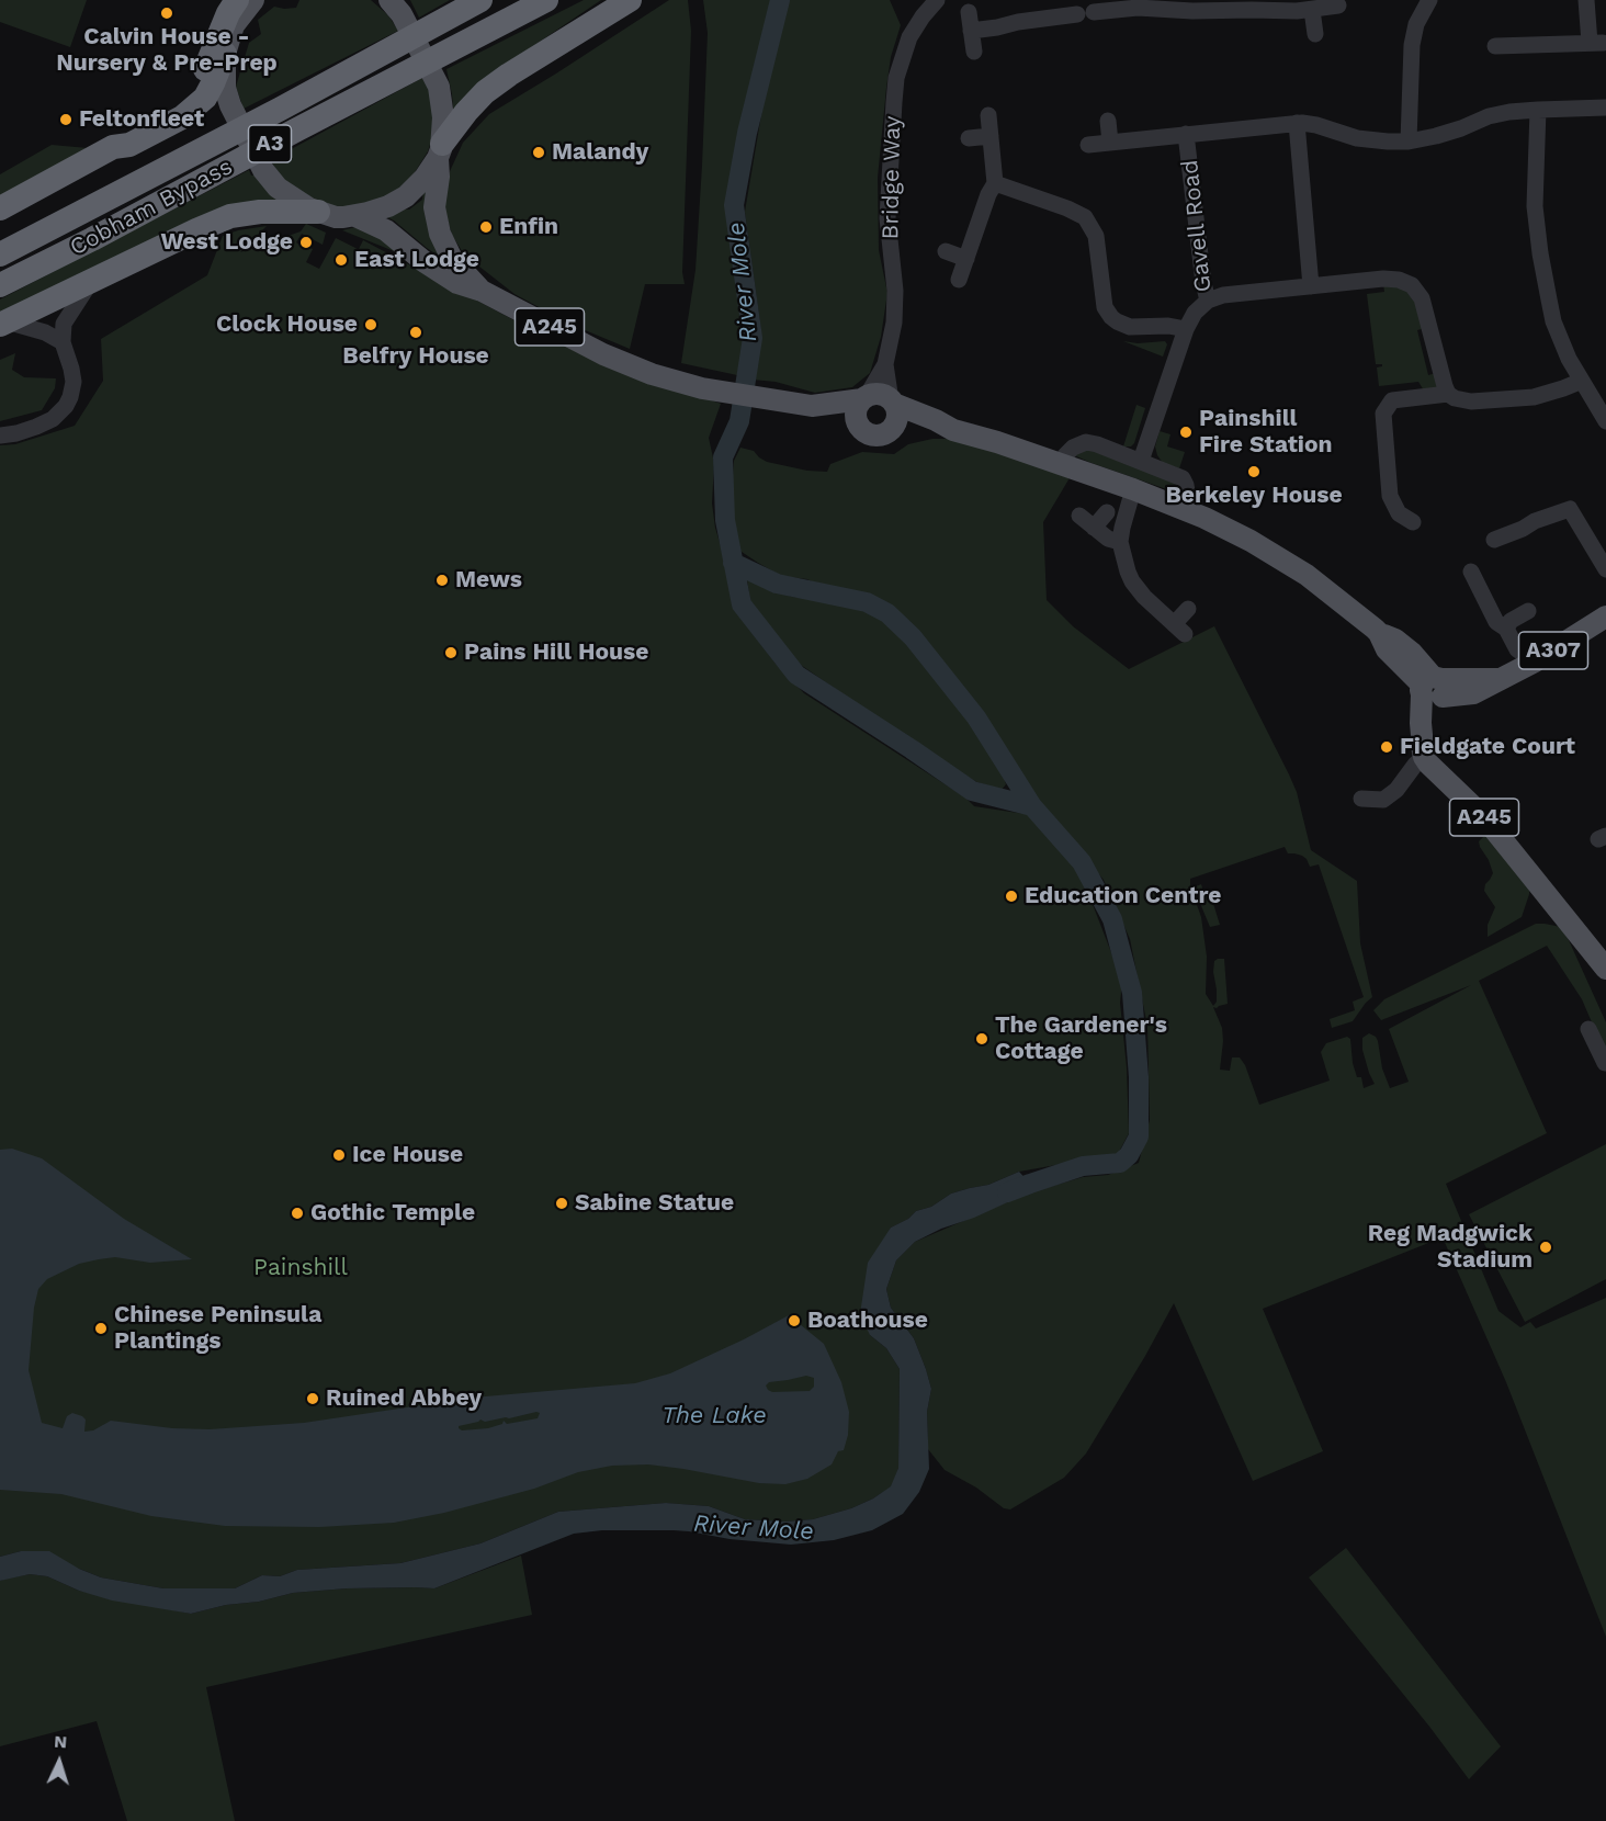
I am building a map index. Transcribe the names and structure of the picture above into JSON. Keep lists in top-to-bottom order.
{
  "streets": {
    "highway": ["A3", "Cobham Bypass"],
    "main road": ["A245", "A307"],
    "street": ["Bridge Way", "Gavell Road"]
  },
  "crossings": [
    ["Bridge Way", "A245"]
  ],
  "water": ["River Mole", "The Lake"],
  "parks": ["Painshill"],
  "places": [
    "Calvin House - Nursery & Pre-Prep",
    "Feltonfleet",
    "Malandy",
    "Enfin",
    "West Lodge",
    "East Lodge",
    "Clock House",
    "Belfry House",
    "Painshill Fire Station",
    "Berkeley House",
    "Mews",
    "Pains Hill House",
    "Fieldgate Court",
    "Education Centre",
    "The Gardener's Cottage",
    "Ice House",
    "Sabine Statue",
    "Gothic Temple",
    "Reg Madgwick Stadium",
    "Boathouse",
    "Chinese Peninsula Plantings",
    "Ruined Abbey"
  ],
  "north": "top"
}
